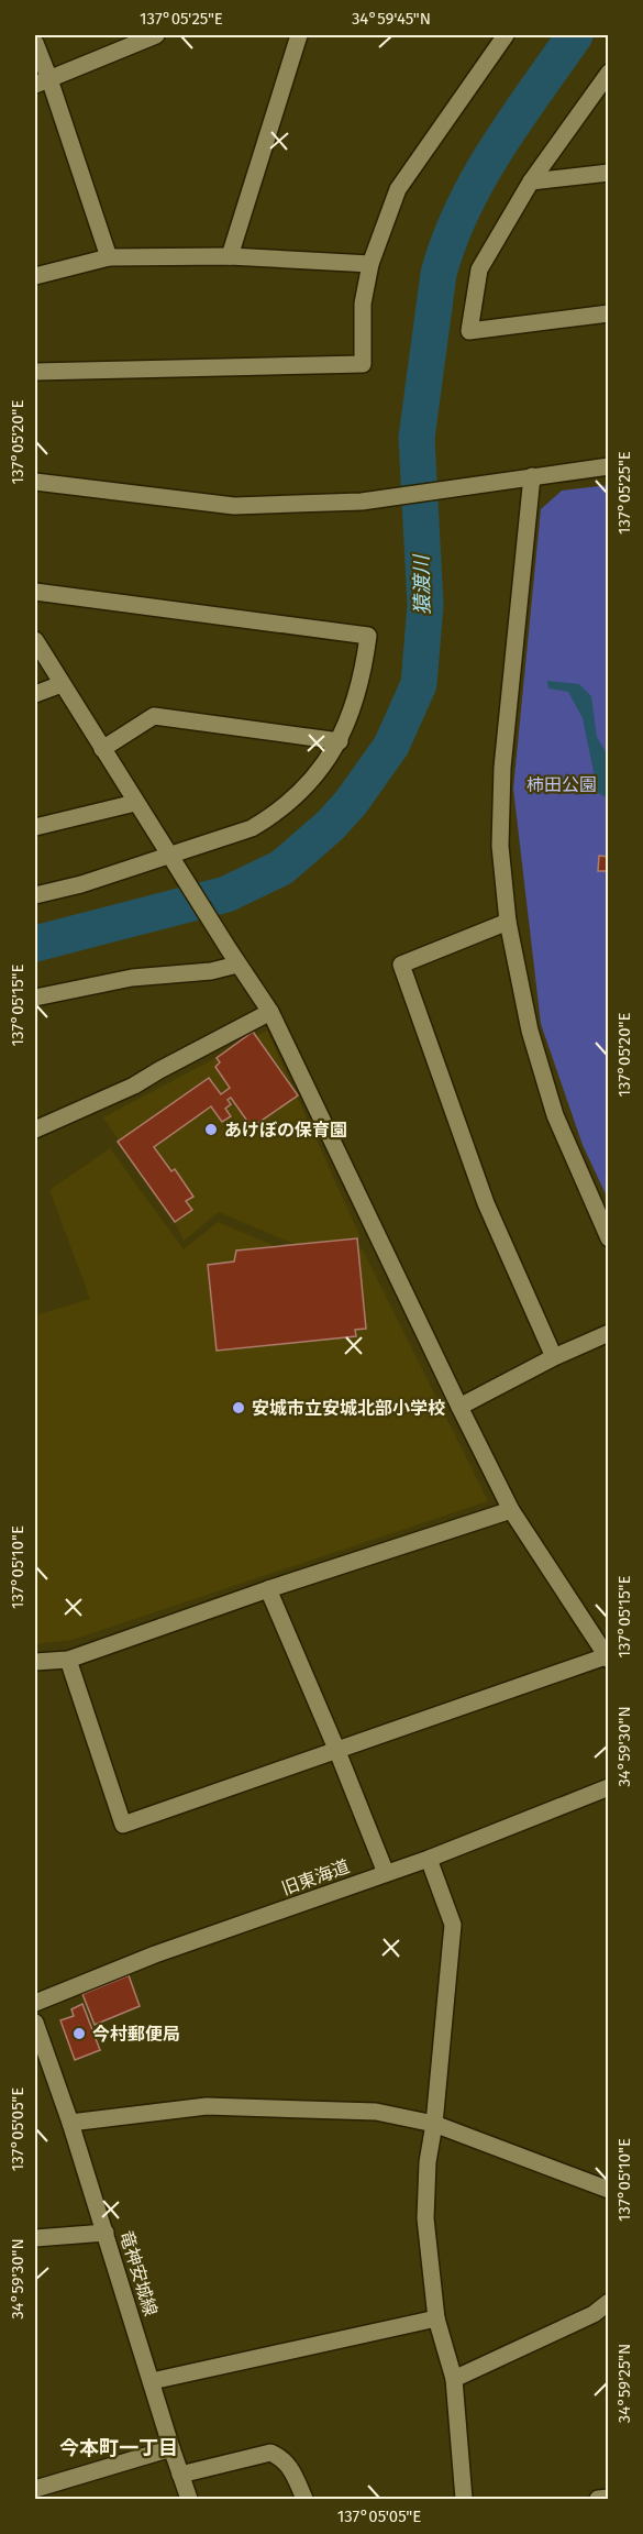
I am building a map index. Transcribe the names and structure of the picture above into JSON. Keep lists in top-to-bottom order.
{
  "streets": {
    "street": ["旧東海道", "竜神安城線"]
  },
  "districts": ["今本町一丁目"],
  "water": ["猿渡川"],
  "parks": ["柿田公園"],
  "places": ["あけぼの保育園", "安城市立安城北部小学校", "今村郵便局"],
  "coordinates": [
    "137°05'25\"E",
    "34°59'45\"N",
    "137°05'20\"E",
    "137°05'15\"E",
    "137°05'10\"E",
    "34°59'30\"N",
    "137°05'05\"E",
    "34°59'25\"N"
  ]
}
